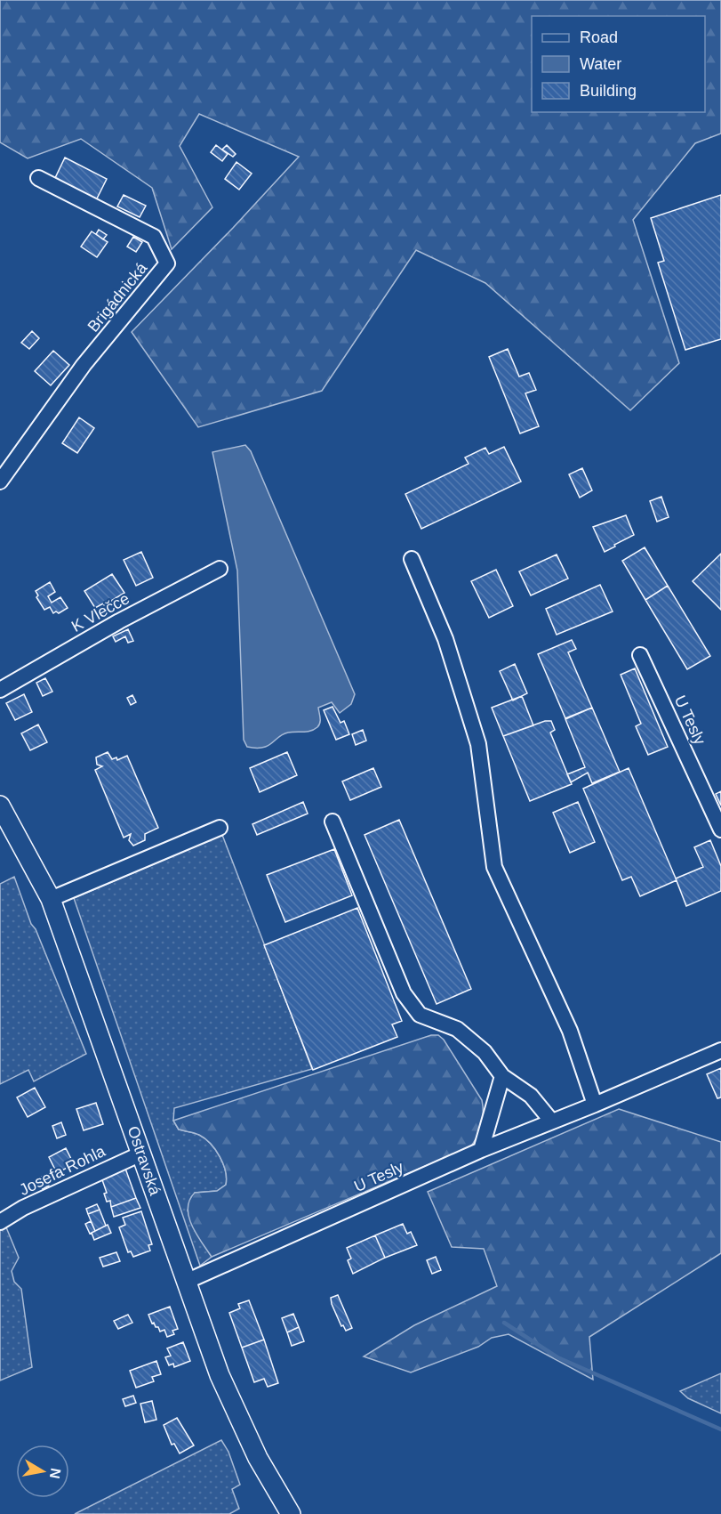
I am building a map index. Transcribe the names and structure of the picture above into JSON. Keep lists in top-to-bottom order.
{
  "streets": {
    "main road": ["Ostravská"],
    "street": [
      "Brigádnická",
      "K Vlečce",
      "U Tesly",
      "Josefa Rohla"
    ]
  },
  "crossings": [
    ["U Tesly", "Ostravská"],
    ["Ostravská", "Josefa Rohla"]
  ],
  "legend": ["Road", "Water", "Building"],
  "north": "right"
}
